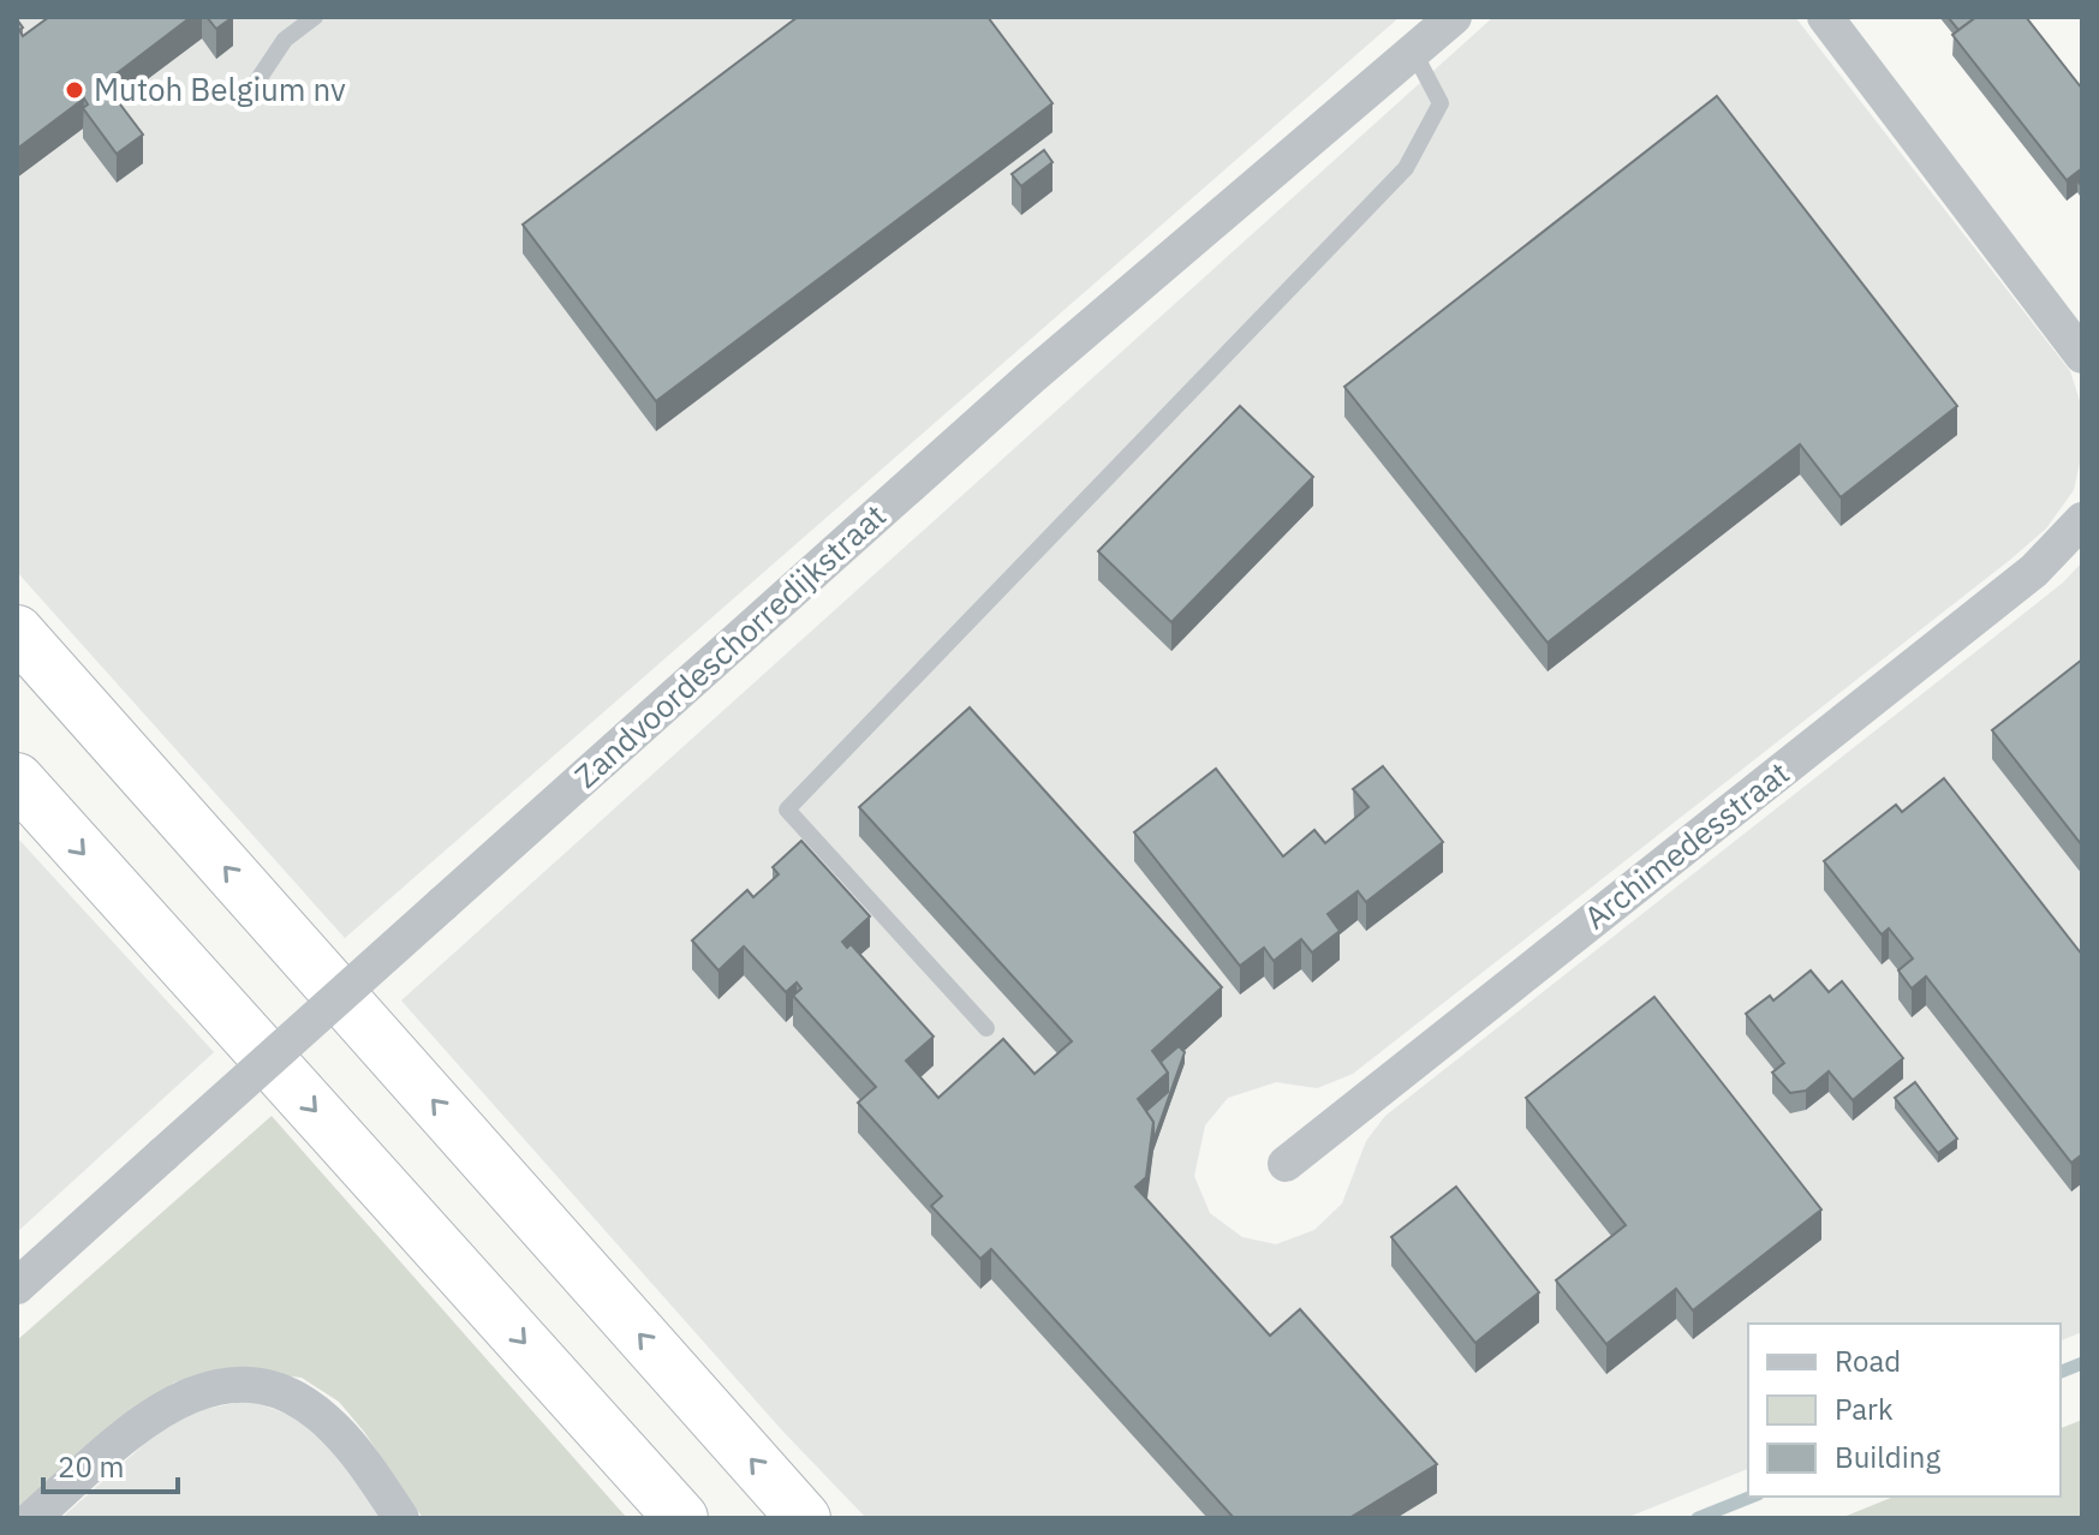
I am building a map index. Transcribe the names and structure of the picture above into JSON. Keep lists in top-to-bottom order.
{
  "streets": {
    "street": ["Zandvoordeschorredijkstraat", "Archimedesstraat"]
  },
  "places": ["Mutoh Belgium nv"],
  "legend": ["Road", "Park", "Building"],
  "scale_bar": "20 m"
}
